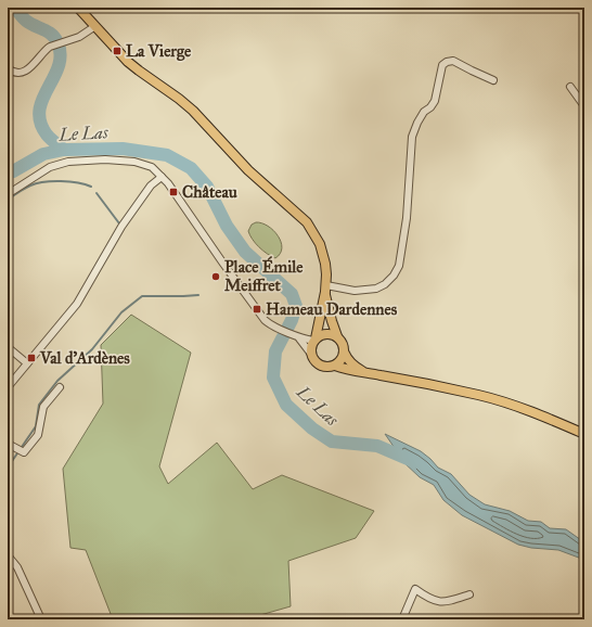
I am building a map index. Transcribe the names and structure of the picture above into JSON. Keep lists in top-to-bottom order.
{
  "water": ["Le Las"],
  "places": {
    "transit": [
      "La Vierge",
      "Château",
      "Hameau Dardennes",
      "Val d'Ardènes"
    ],
    "other": ["Place Émile Meiffret"]
  }
}
